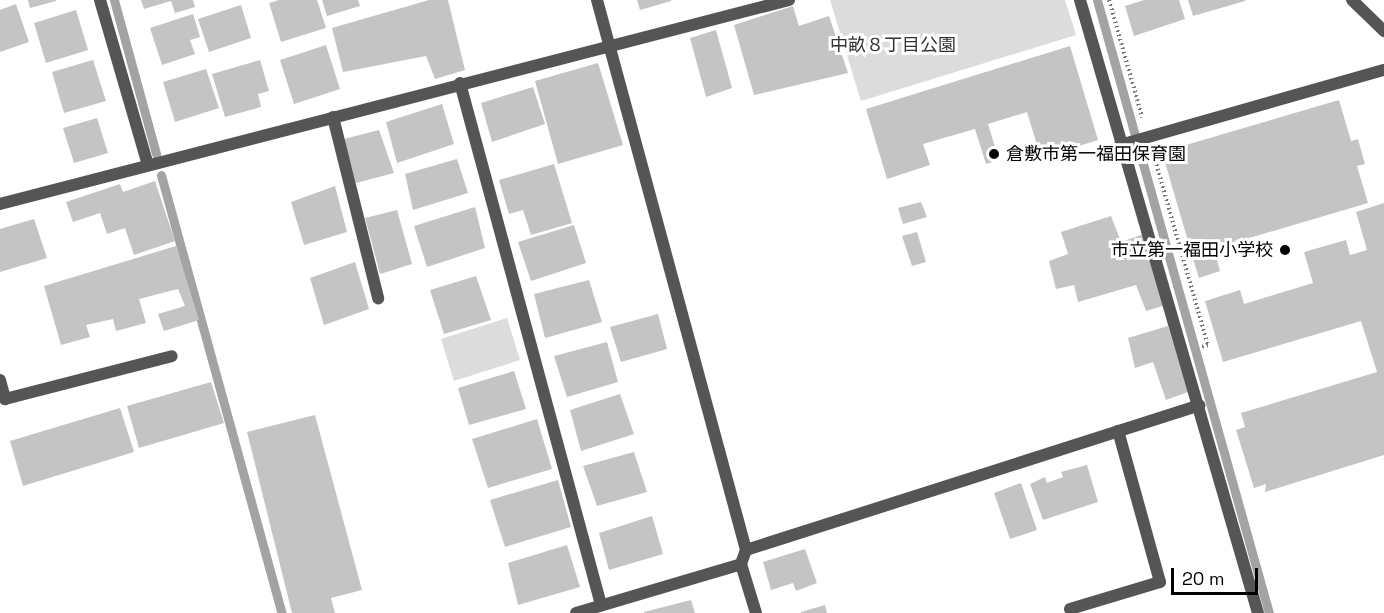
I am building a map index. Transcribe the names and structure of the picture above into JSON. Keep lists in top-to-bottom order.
{
  "parks": ["中畝８丁目公園"],
  "places": ["倉敷市第一福田保育園", "市立第一福田小学校"],
  "scale_bar": "20 m"
}
